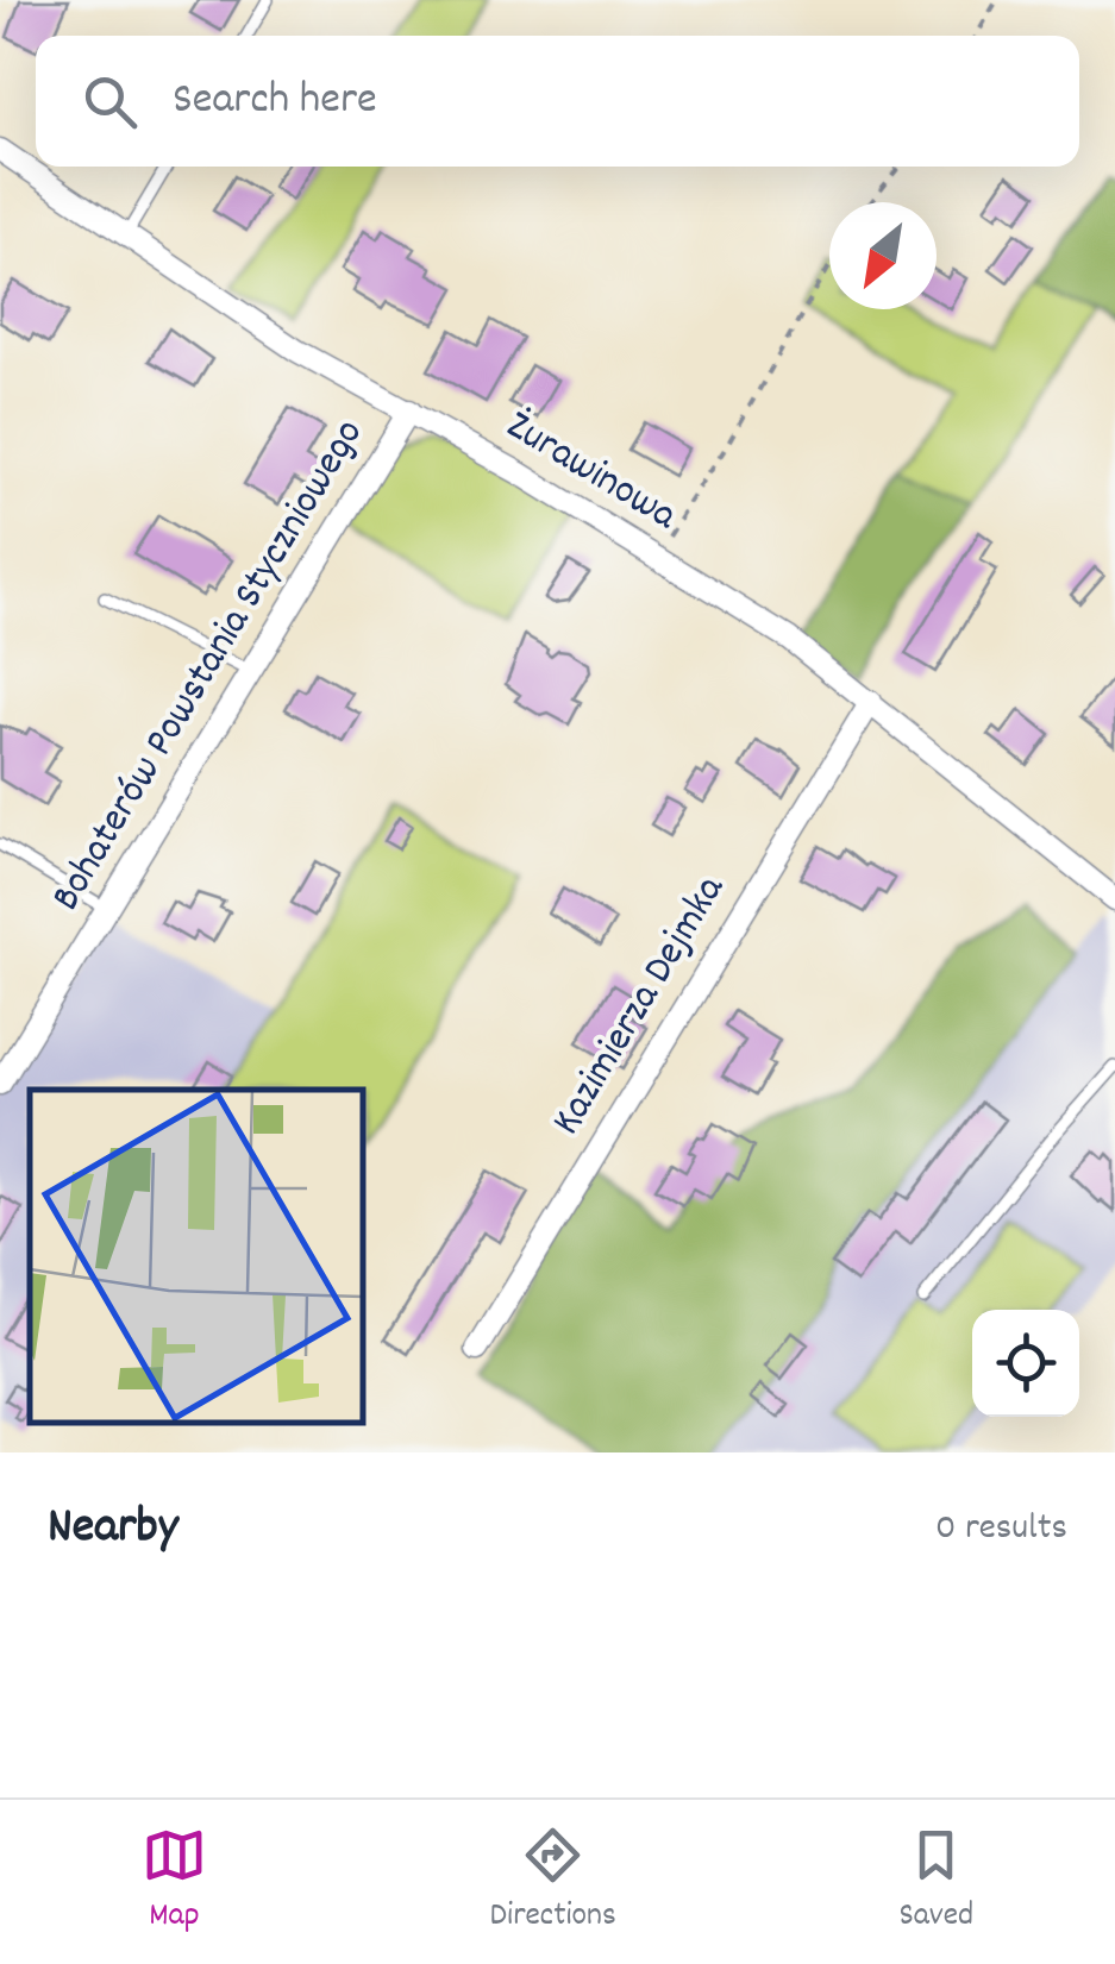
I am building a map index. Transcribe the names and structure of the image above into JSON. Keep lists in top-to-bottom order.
{
  "streets": {
    "street": ["Żurawinowa", "Bohaterów Powstania Styczniowego", "Kazimierza Dejmka"]
  },
  "crossings": [
    ["Żurawinowa", "Bohaterów Powstania Styczniowego"],
    ["Żurawinowa", "Kazimierza Dejmka"]
  ],
  "north": "bottom left",
  "page": {
    "search": "Search here",
    "heading": ["Nearby", "0 results"],
    "nav": ["Map", "Directions", "Saved"]
  }
}
